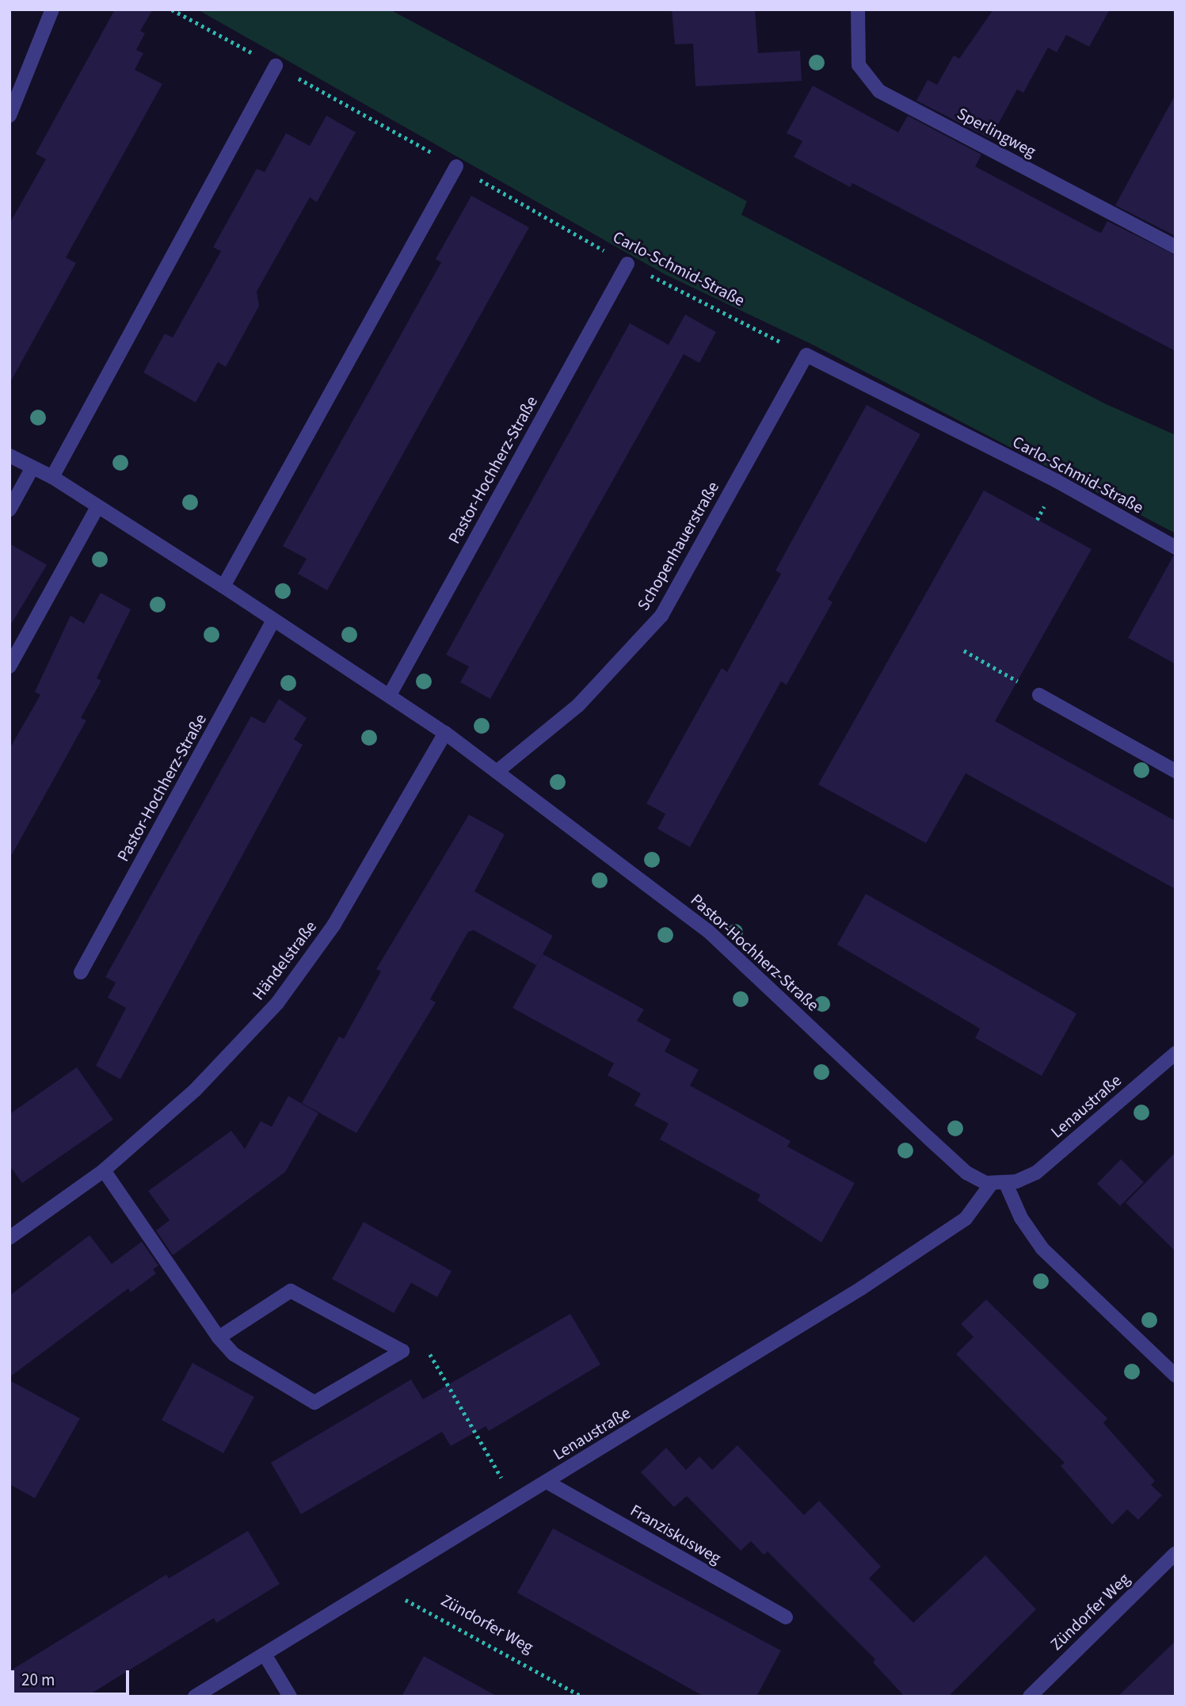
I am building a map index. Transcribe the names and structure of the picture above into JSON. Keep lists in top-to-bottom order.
{
  "streets": {
    "street": [
      "Sperlingweg",
      "Carlo-Schmid-Straße",
      "Pastor-Hochherz-Straße",
      "Schopenhauerstraße",
      "Händelstraße",
      "Lenaustraße",
      "Franziskusweg",
      "Zündorfer Weg"
    ]
  },
  "crossings": [
    ["Carlo-Schmid-Straße", "Pastor-Hochherz-Straße"],
    ["Carlo-Schmid-Straße", "Schopenhauerstraße"],
    ["Pastor-Hochherz-Straße", "Schopenhauerstraße"],
    ["Pastor-Hochherz-Straße", "Händelstraße"],
    ["Pastor-Hochherz-Straße", "Lenaustraße"],
    ["Lenaustraße", "Franziskusweg"],
    ["Lenaustraße", "Zündorfer Weg"]
  ],
  "scale_bar": "20 m"
}
